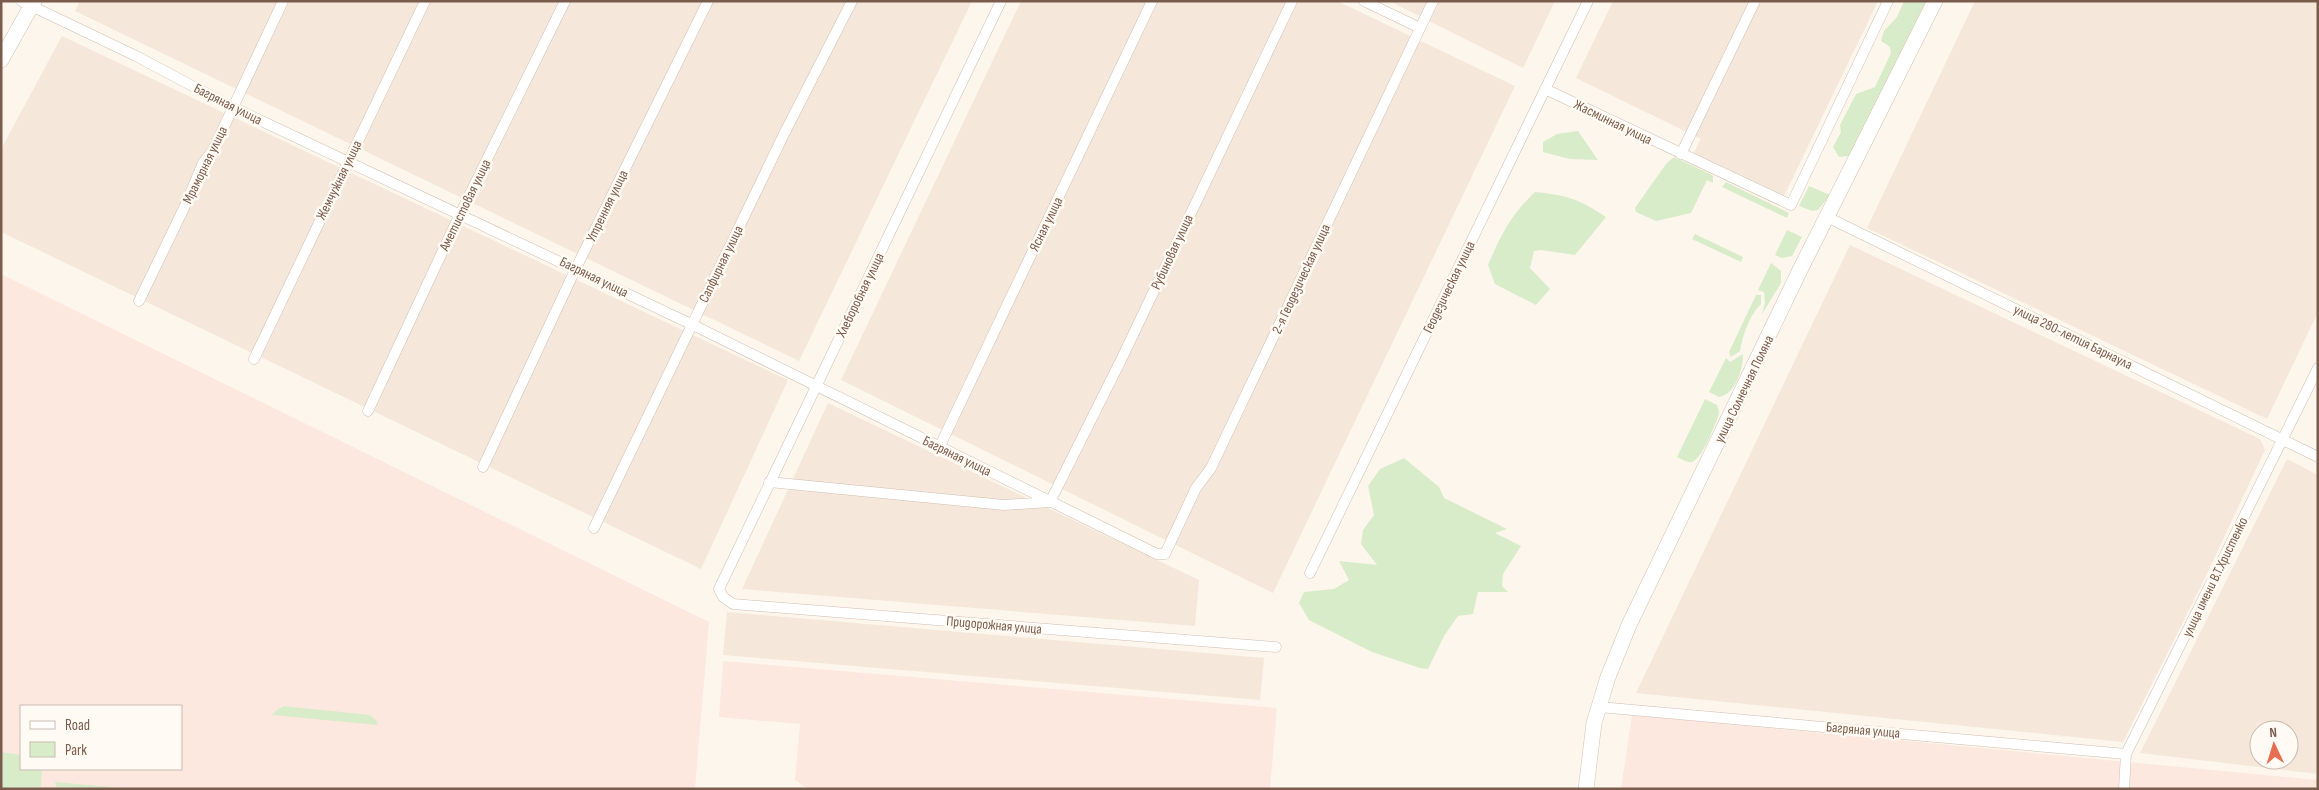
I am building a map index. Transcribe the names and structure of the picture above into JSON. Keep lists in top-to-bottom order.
{
  "streets": {
    "street": [
      "Багряная улица",
      "Жасминная улица",
      "Мраморная улица",
      "Жемчужная улица",
      "Аметистовая улица",
      "Утренняя улица",
      "Ясная улица",
      "Рубиновая улица",
      "Сапфирная улица",
      "2-я Геодезическая улица",
      "Геодезическая улица",
      "Хлеборобная улица",
      "улица 280-летия Барнаула",
      "улица Солнечная Поляна",
      "улица имени В.Т.Христенко",
      "Придорожная улица"
    ]
  },
  "crossings": [
    ["Багряная улица", "Мраморная улица"],
    ["Багряная улица", "Жемчужная улица"],
    ["Багряная улица", "Аметистовая улица"],
    ["Багряная улица", "Утренняя улица"],
    ["Багряная улица", "Ясная улица"],
    ["Багряная улица", "Рубиновая улица"],
    ["Багряная улица", "Сапфирная улица"],
    ["Багряная улица", "2-я Геодезическая улица"],
    ["Багряная улица", "Хлеборобная улица"],
    ["Багряная улица", "улица Солнечная Поляна"],
    ["Багряная улица", "улица имени В.Т.Христенко"],
    ["Жасминная улица", "Геодезическая улица"],
    ["Хлеборобная улица", "Придорожная улица"],
    ["улица 280-летия Барнаула", "улица Солнечная Поляна"],
    ["улица 280-летия Барнаула", "улица имени В.Т.Христенко"]
  ],
  "legend": ["Road", "Park"],
  "north": "top"
}
